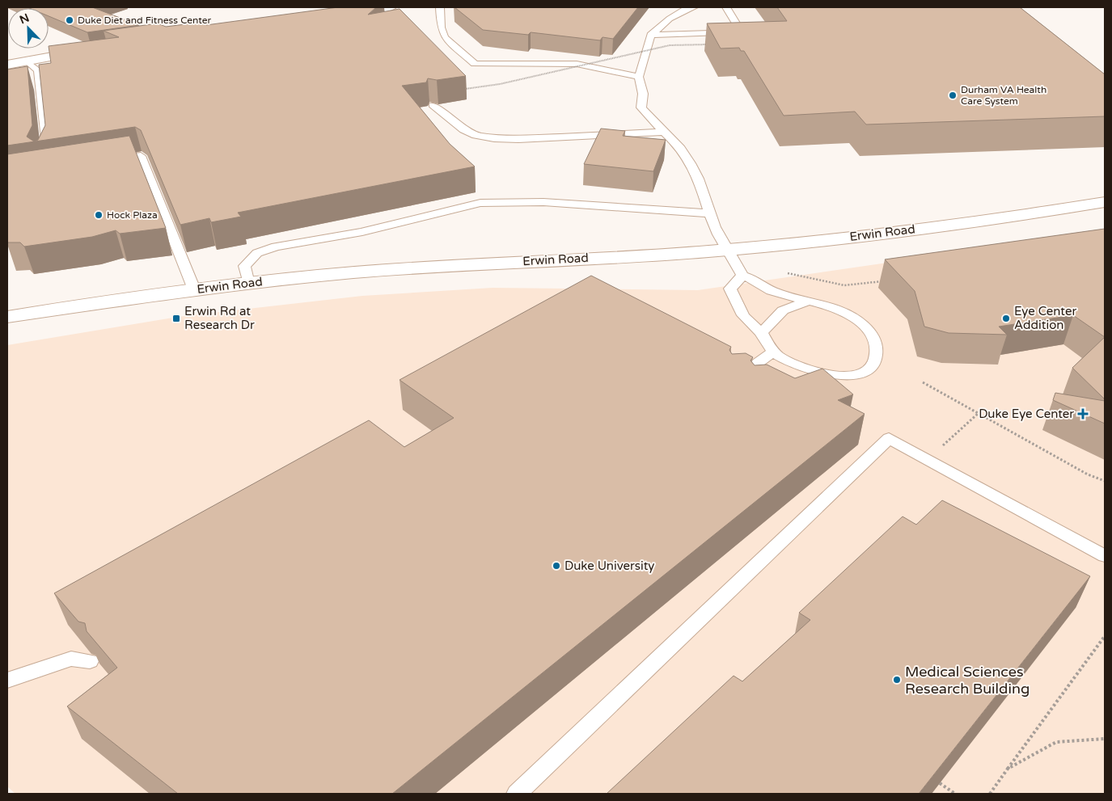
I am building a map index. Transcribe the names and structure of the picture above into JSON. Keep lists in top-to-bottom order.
{
  "streets": {
    "main road": ["Erwin Road"]
  },
  "places": {
    "other": [
      "Duke Diet and Fitness Center",
      "Durham VA Health Care System",
      "Hock Plaza",
      "Eye Center Addition",
      "Duke University",
      "Medical Sciences Research Building"
    ],
    "transit": ["Erwin Rd at Research Dr"],
    "health": ["Duke Eye Center"]
  },
  "north": "top left"
}
